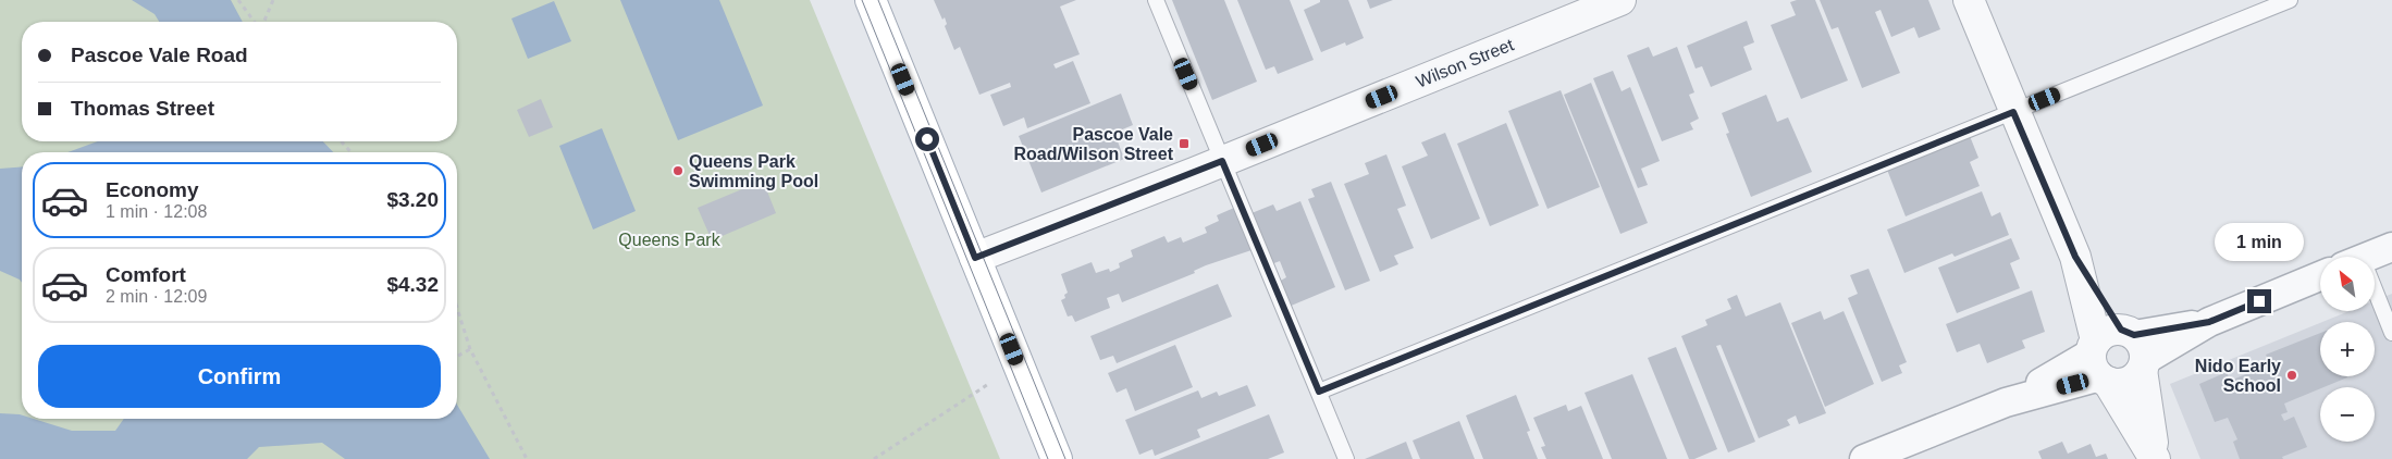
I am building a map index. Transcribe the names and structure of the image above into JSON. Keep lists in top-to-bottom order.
{
  "streets": {
    "street": ["Wilson Street"]
  },
  "parks": ["Queens Park"],
  "places": {
    "transit": ["Pascoe Vale Road/Wilson Street"],
    "other": ["Queens Park Swimming Pool", "Nido Early School"]
  },
  "north": "top left",
  "page": {
    "banner": ["Pascoe Vale Road", "Thomas Street"],
    "list": [
      {
        "name": "Economy",
        "note": "1 min · 12:08",
        "value": "$3.20"
      },
      {
        "name": "Comfort",
        "note": "2 min · 12:09",
        "value": "$4.32"
      }
    ],
    "bubble": "1 min",
    "map_buttons": ["+", "−"],
    "buttons": "Confirm"
  }
}
